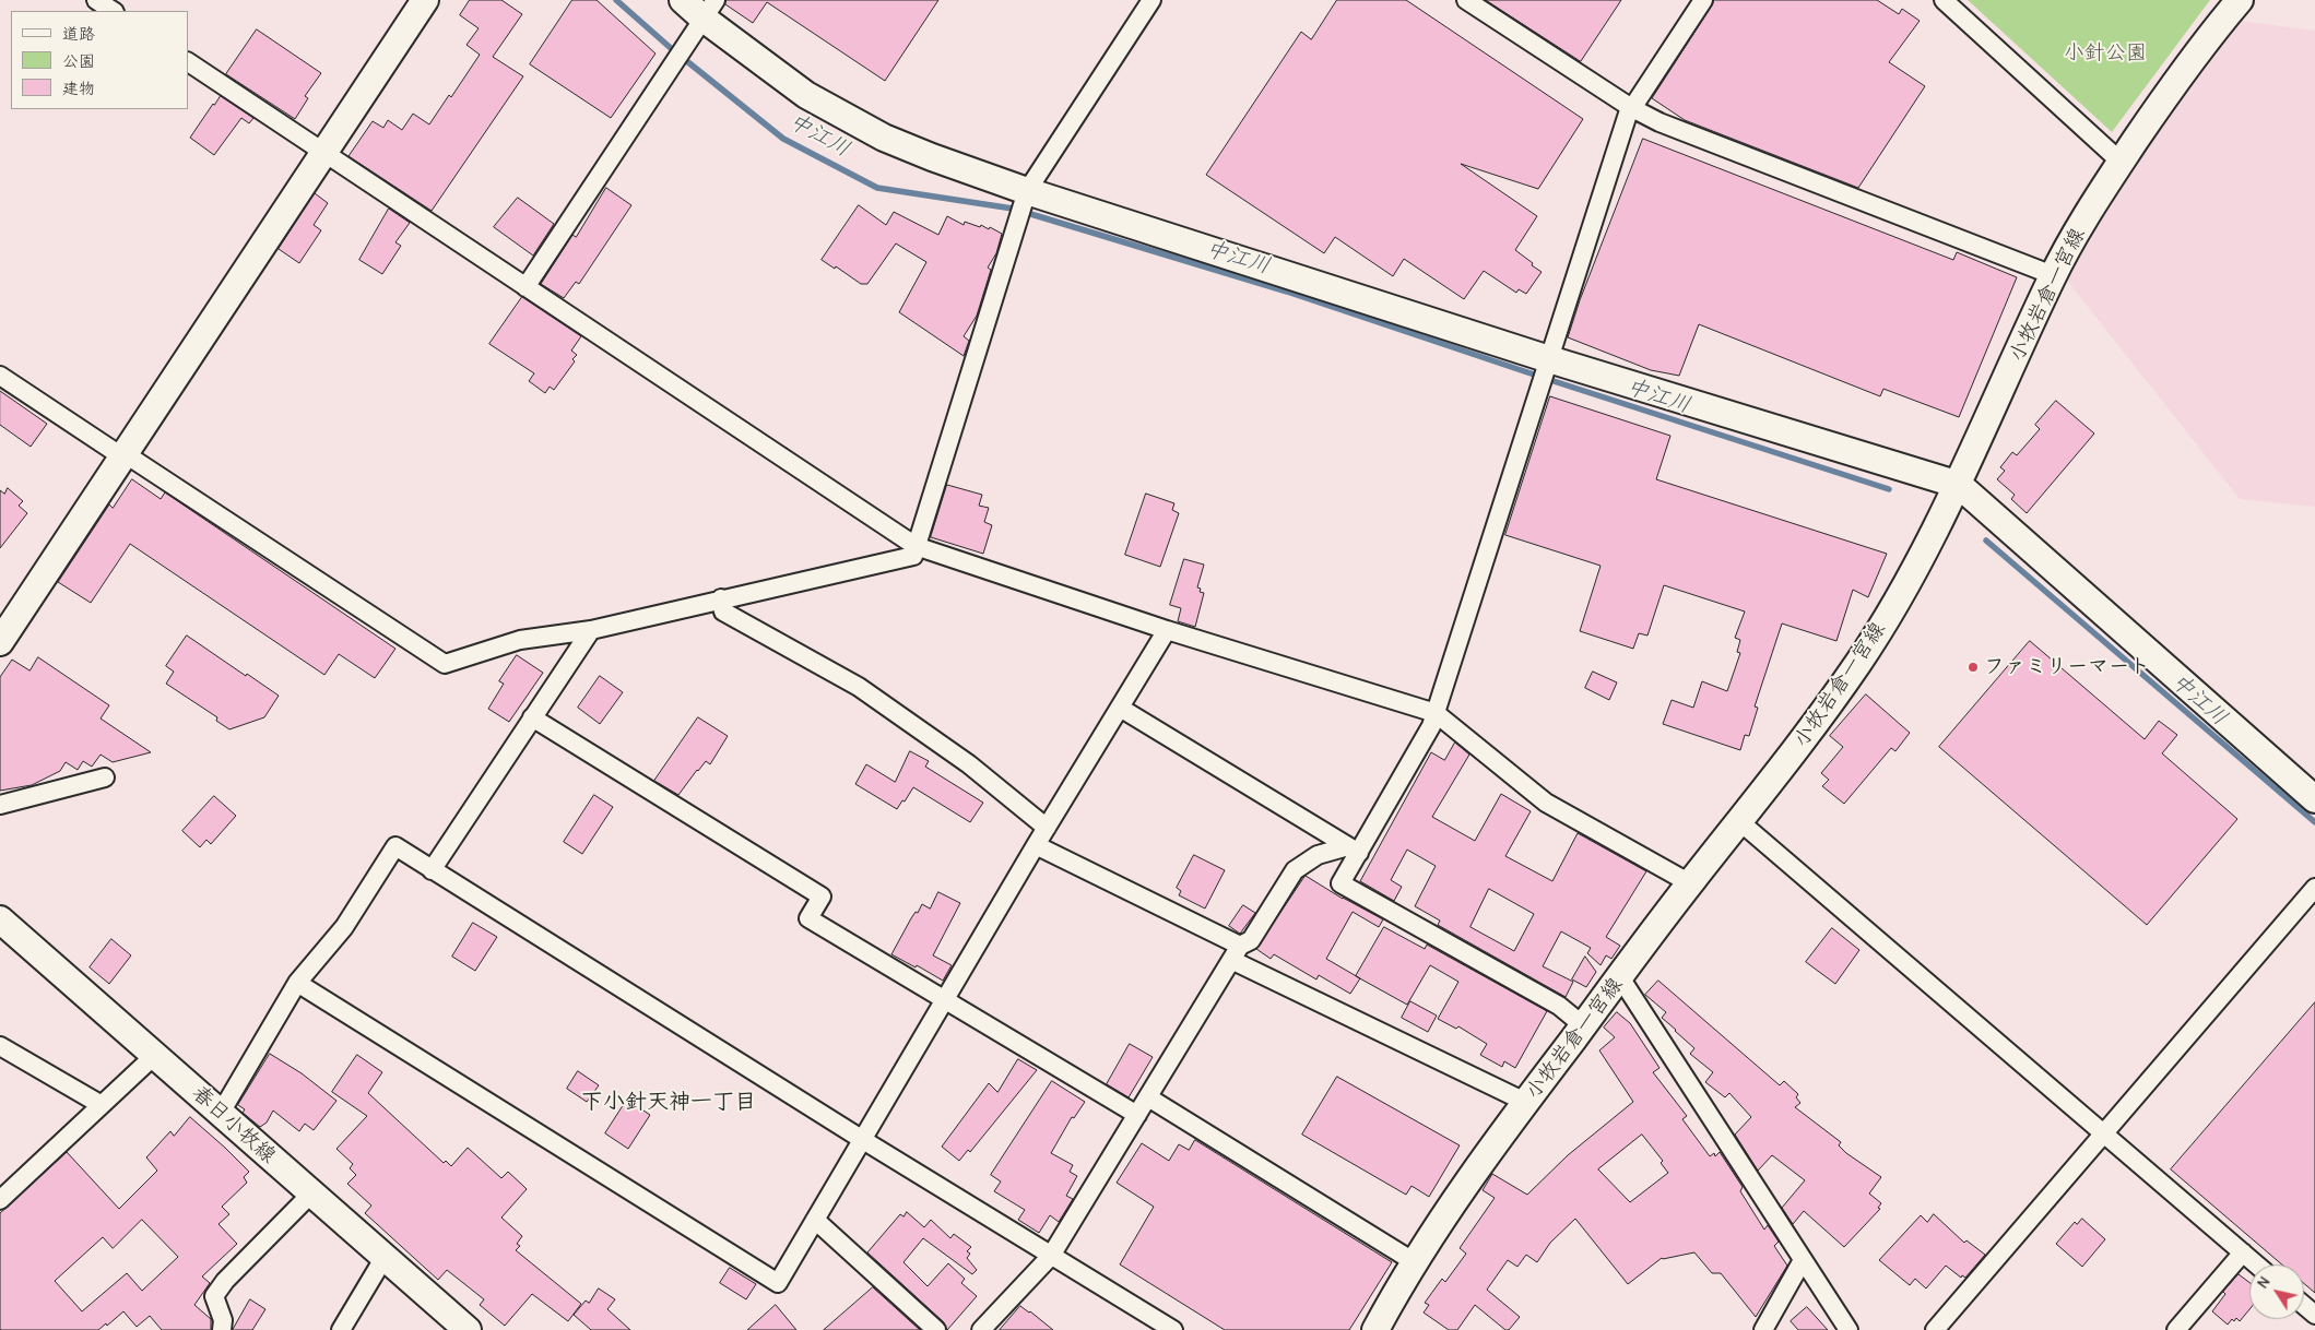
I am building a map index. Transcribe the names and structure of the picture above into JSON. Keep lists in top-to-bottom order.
{
  "streets": {
    "street": ["小牧岩倉一宮線", "春日小牧線"]
  },
  "districts": ["下小針天神一丁目"],
  "water": ["中江川"],
  "parks": ["小針公園"],
  "places": ["ファミリーマート"],
  "legend": ["道路", "公園", "建物"],
  "north": "top left"
}
